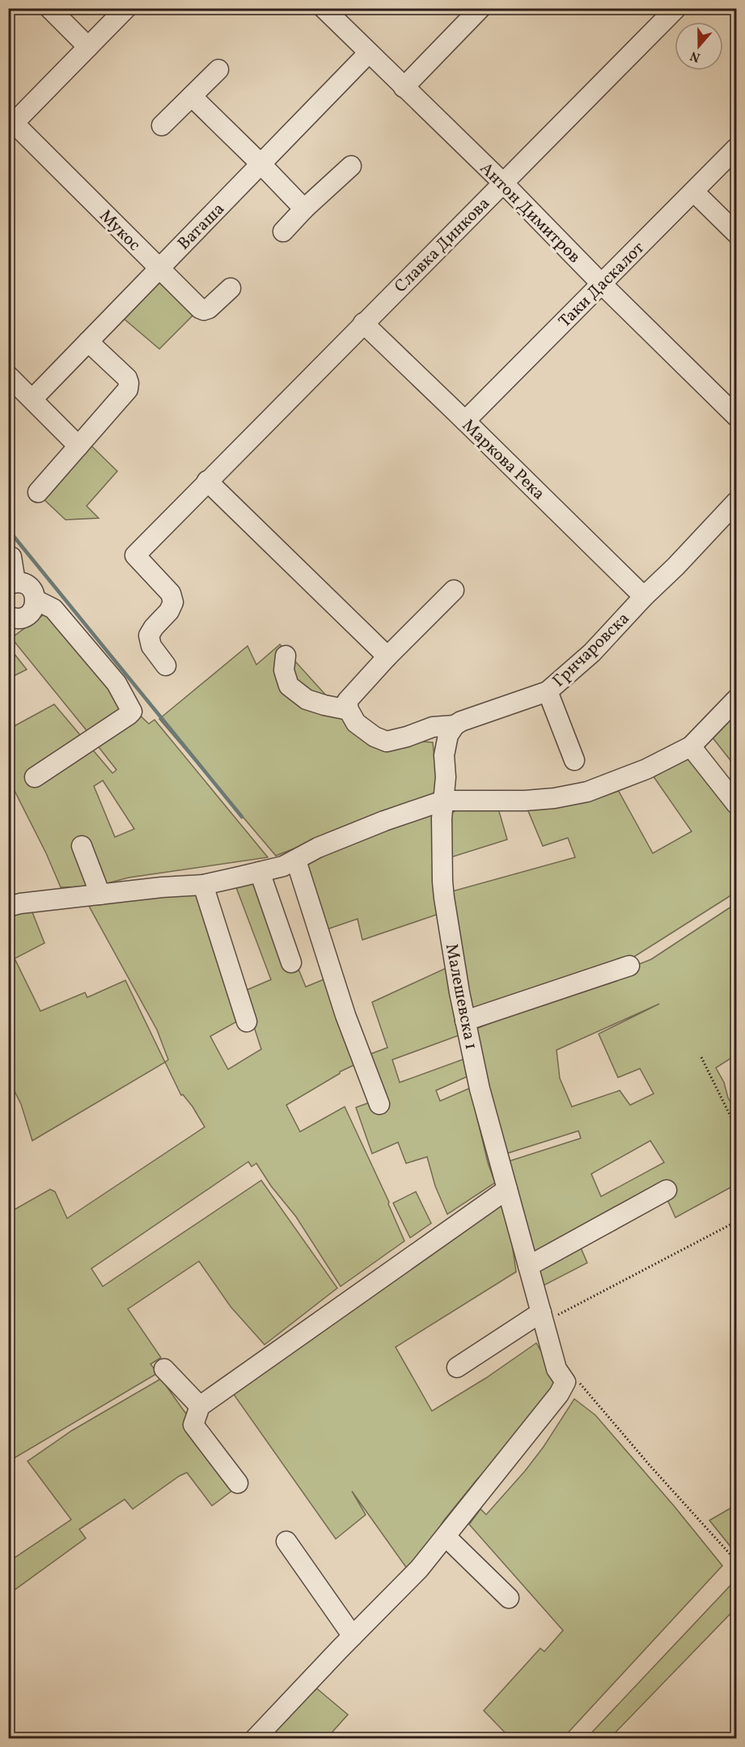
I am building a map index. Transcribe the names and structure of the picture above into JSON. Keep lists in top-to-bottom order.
{
  "streets": {
    "street": [
      "Антон Димитров",
      "Ваташа",
      "Мукос",
      "Славка Динкова",
      "Таки Даскалот",
      "Маркова Река",
      "Грнчаровска",
      "Малешевска 1"
    ]
  },
  "crossings": [
    ["Антон Димитров", "Ваташа"],
    ["Антон Димитров", "Славка Динкова"],
    ["Антон Димитров", "Таки Даскалот"],
    ["Ваташа", "Мукос"],
    ["Славка Динкова", "Маркова Река"],
    ["Таки Даскалот", "Маркова Река"],
    ["Маркова Река", "Грнчаровска"]
  ],
  "north": "bottom"
}
